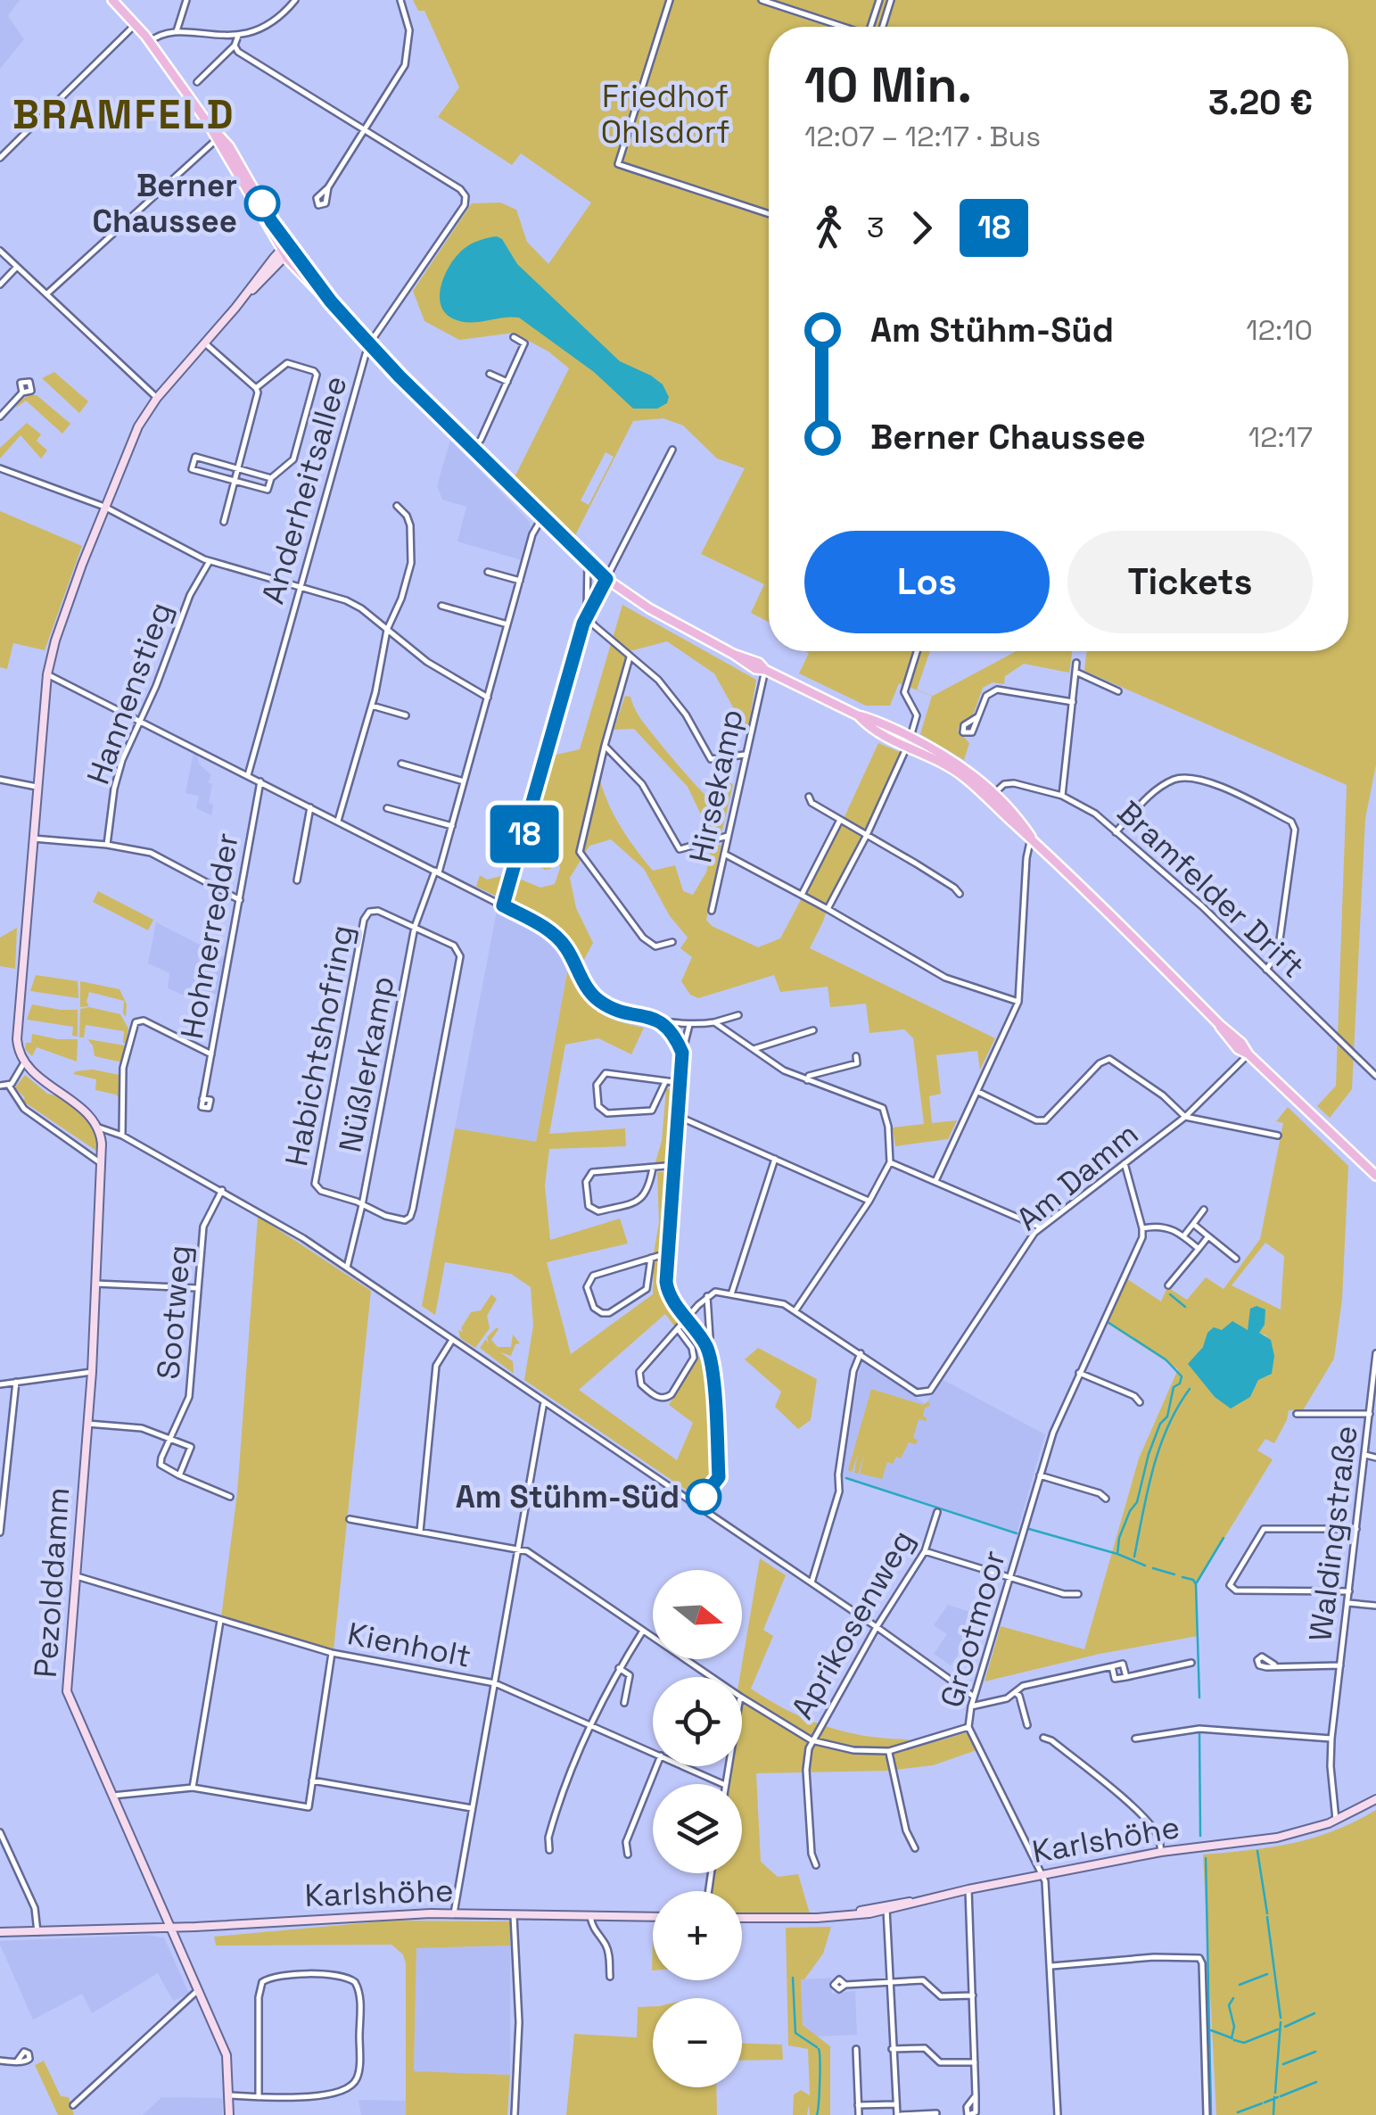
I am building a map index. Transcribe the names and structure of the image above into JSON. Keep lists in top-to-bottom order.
{
  "streets": {
    "street": [
      "Anderheitsallee",
      "Hannenstieg",
      "Hirsekamp",
      "Bramfelder Drift",
      "Hohnerredder",
      "Habichtshofring",
      "Nüßlerkamp",
      "Am Damm",
      "Sootweg",
      "Waldingstraße",
      "Pezolddamm",
      "Aprikosenweg",
      "Grootmoor",
      "Kienholt",
      "Karlshöhe"
    ]
  },
  "crossings": [
    ["Habichtshofring", "Nüßlerkamp"],
    ["Waldingstraße", "Karlshöhe"],
    ["Pezolddamm", "Kienholt"],
    ["Pezolddamm", "Karlshöhe"],
    ["Grootmoor", "Karlshöhe"]
  ],
  "districts": ["BRAMFELD"],
  "parks": ["Friedhof Ohlsdorf"],
  "places": ["Berner Chaussee", "Am Stühm-Süd"],
  "lines": ["bus line 18"],
  "north": "right",
  "page": {
    "on_map": "18",
    "heading": ["10 Min.", "12:07 – 12:17 · Bus", "3.20 €"],
    "legs": ["3", "18"],
    "list": [
      {
        "name": "Am Stühm-Süd",
        "value": "12:10"
      },
      {
        "name": "Berner Chaussee",
        "value": "12:17"
      }
    ],
    "buttons": ["Los", "Tickets"],
    "map_buttons": ["+", "−"]
  }
}
